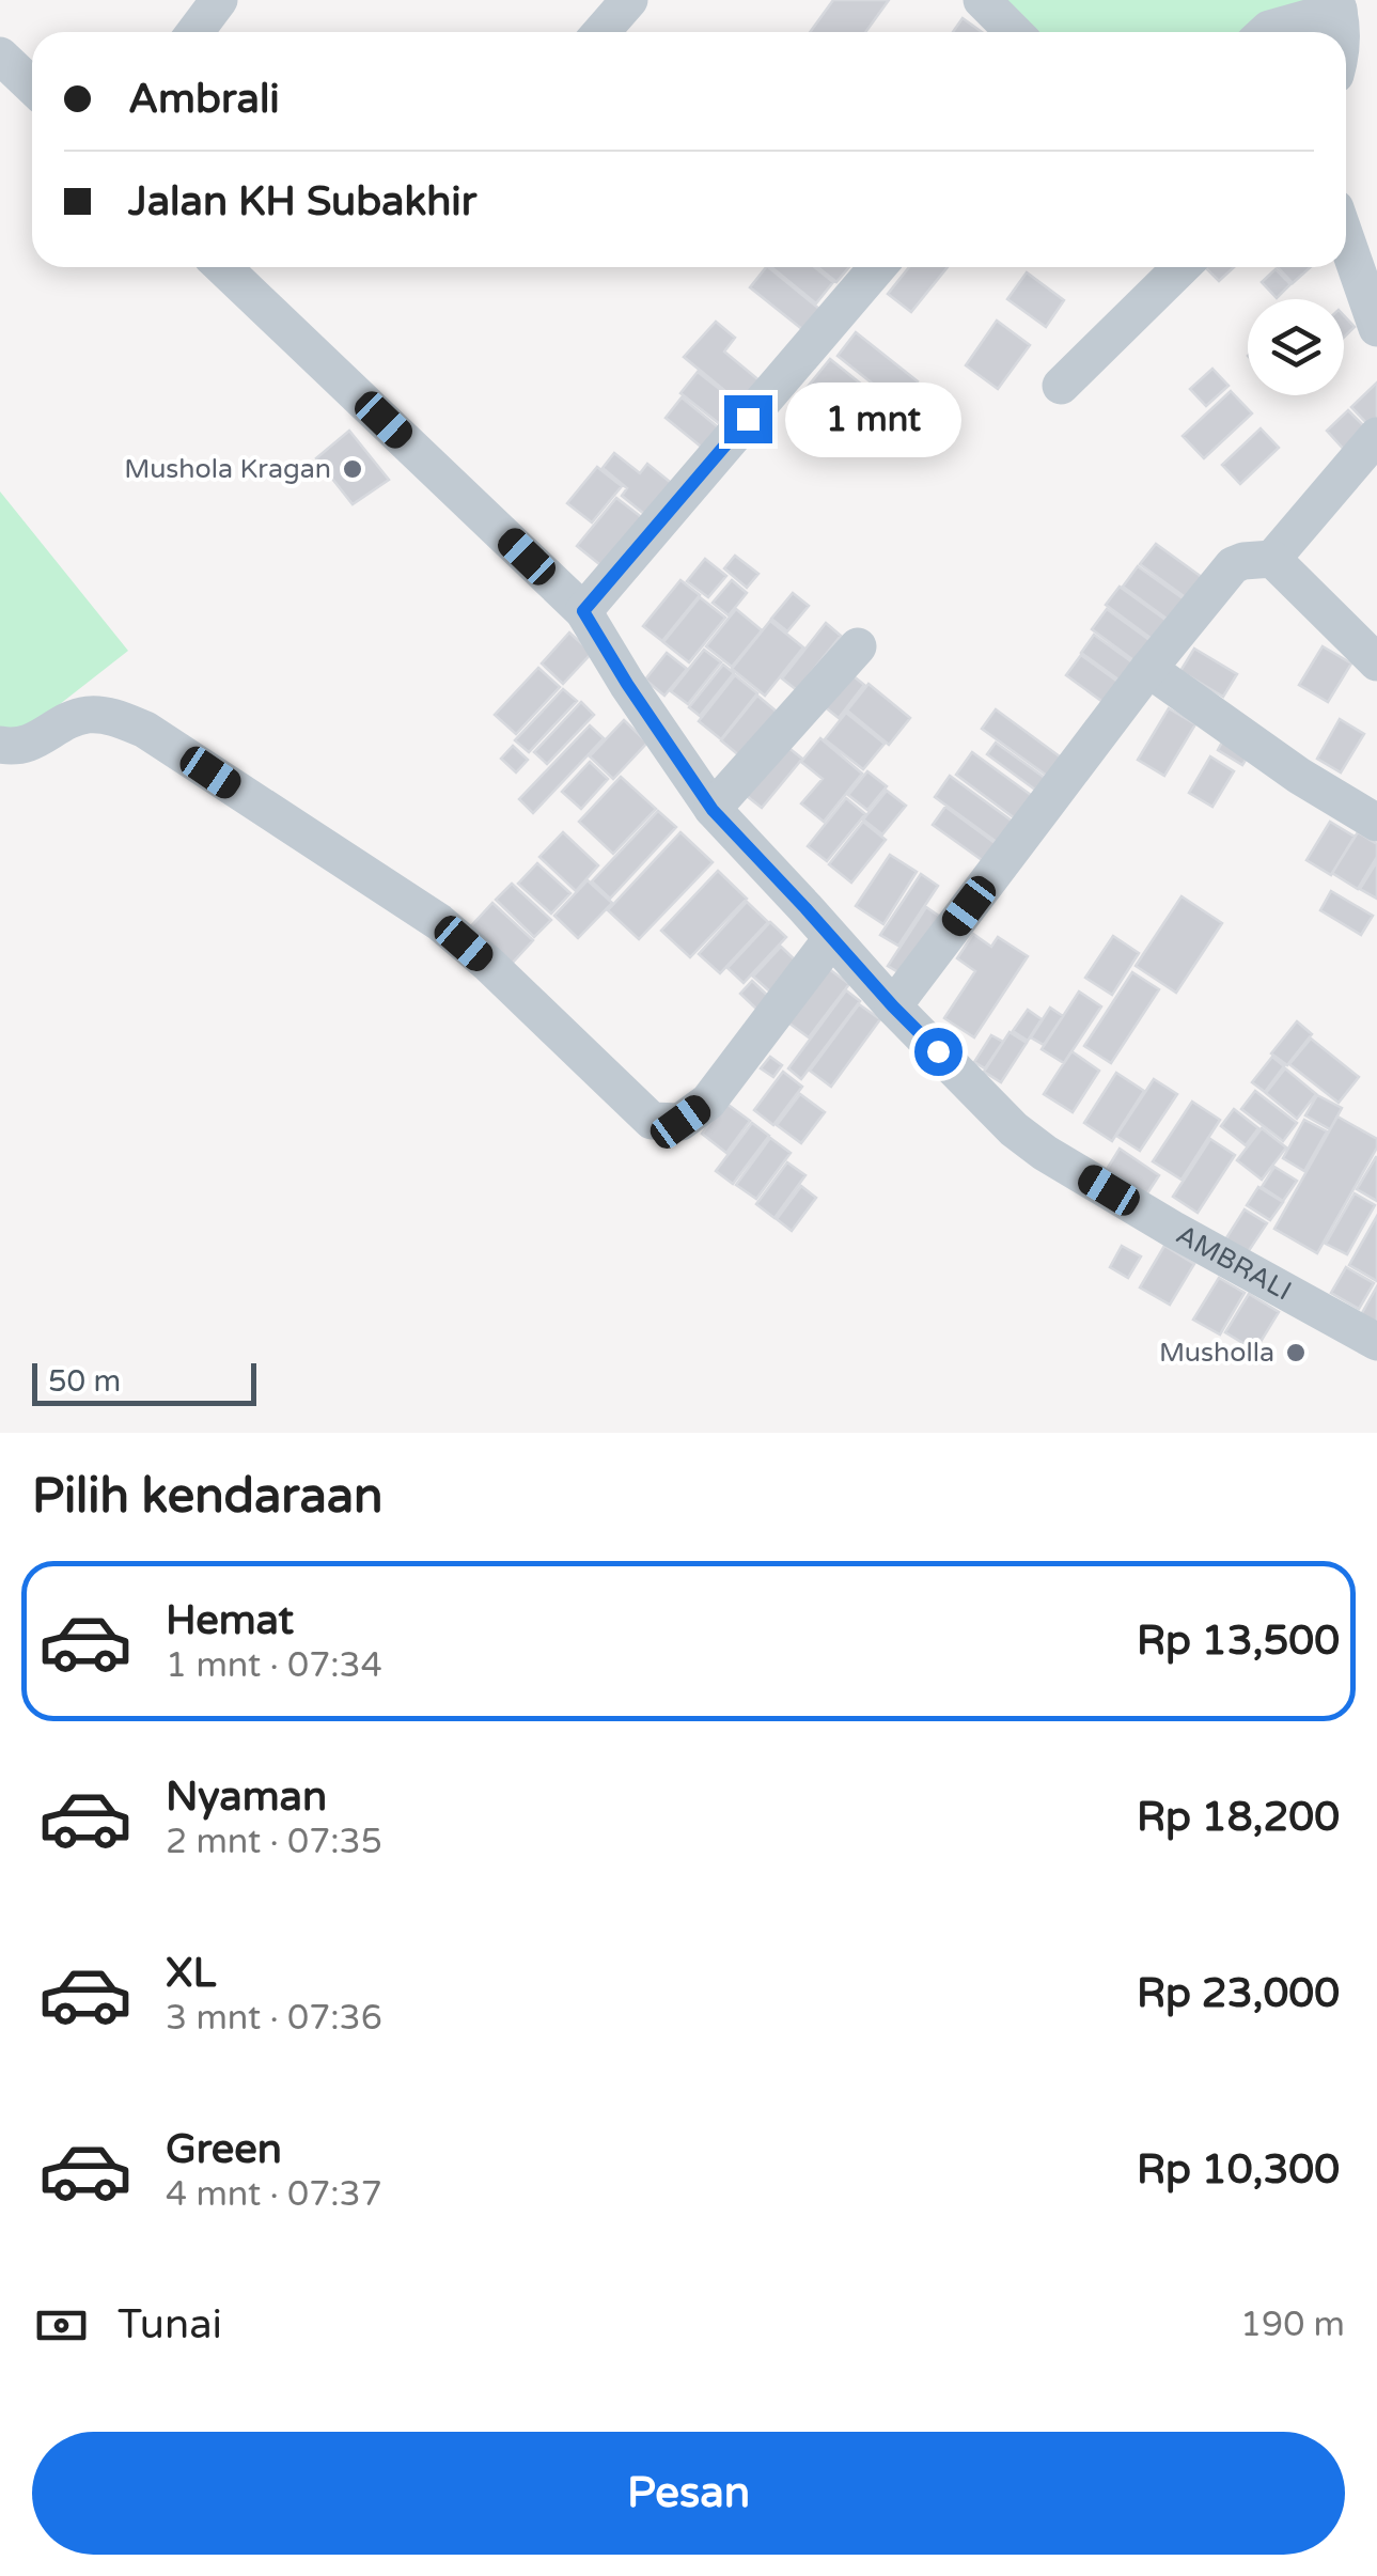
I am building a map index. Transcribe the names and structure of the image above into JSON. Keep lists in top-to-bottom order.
{
  "streets": {
    "street": ["AMBRALI"]
  },
  "places": ["Mushola Kragan", "Musholla"],
  "scale_bar": "50 m",
  "page": {
    "banner": ["Ambrali", "Jalan KH Subakhir"],
    "bubble": "1 mnt",
    "scale": "50 m",
    "heading": "Pilih kendaraan",
    "list": [
      {
        "name": "Hemat",
        "note": "1 mnt · 07:34",
        "value": "Rp 13,500"
      },
      {
        "name": "Nyaman",
        "note": "2 mnt · 07:35",
        "value": "Rp 18,200"
      },
      {
        "name": "XL",
        "note": "3 mnt · 07:36",
        "value": "Rp 23,000"
      },
      {
        "name": "Green",
        "note": "4 mnt · 07:37",
        "value": "Rp 10,300"
      }
    ],
    "pay": ["Tunai", "190 m"],
    "buttons": "Pesan"
  }
}
